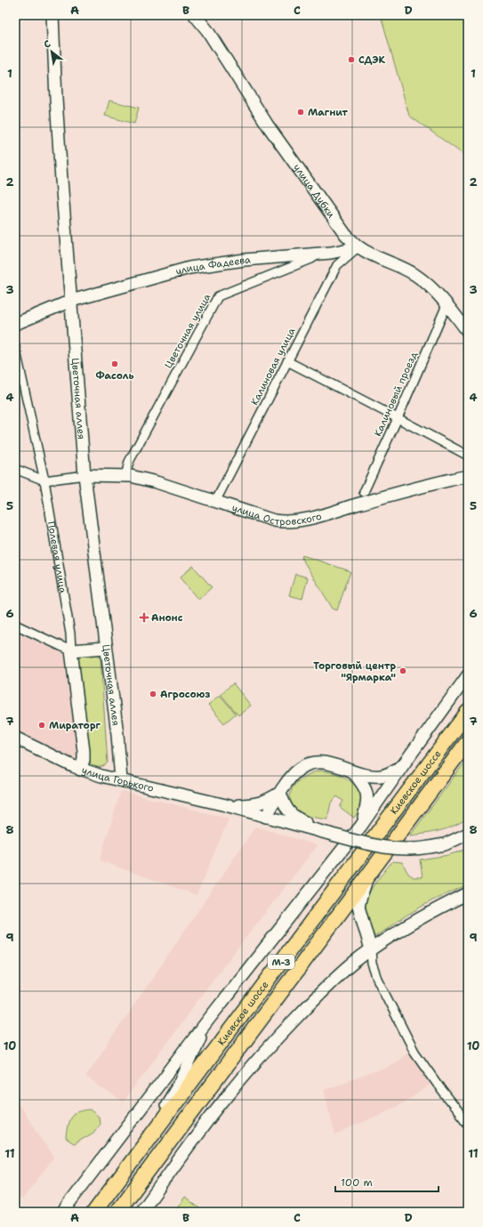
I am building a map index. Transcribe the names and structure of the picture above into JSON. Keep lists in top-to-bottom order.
{
  "streets": {
    "highway": ["Киевское шоссе", "М-3"],
    "main road": [
      "улица Дубки",
      "улица Фадеева",
      "Цветочная аллея",
      "улица Островского",
      "Полевая улица",
      "улица Горького"
    ],
    "street": ["Цветочная улица", "Калиновая улица", "Калиновый проезд"]
  },
  "crossings": [
    ["улица Дубки", "улица Фадеева"],
    ["улица Дубки", "Калиновая улица"],
    ["улица Дубки", "Калиновый проезд"],
    ["улица Фадеева", "Цветочная улица"],
    ["улица Фадеева", "Калиновая улица"],
    ["улица Фадеева", "Цветочная аллея"],
    ["Цветочная улица", "улица Островского"],
    ["Калиновая улица", "улица Островского"],
    ["Цветочная аллея", "улица Островского"],
    ["Цветочная аллея", "улица Горького"],
    ["Полевая улица", "улица Горького"]
  ],
  "places": {
    "other": [
      "СДЭК",
      "Магнит",
      "Фасоль",
      "Торговый центр \"Ярмарка\"",
      "Агросоюз",
      "Мираторг"
    ],
    "health": ["Анонс"]
  },
  "scale_bar": "100 m",
  "north": "top left",
  "grid": {
    "columns": [
      "A",
      "B",
      "C",
      "D"
    ],
    "rows": [
      "1",
      "2",
      "3",
      "4",
      "5",
      "6",
      "7",
      "8",
      "9",
      "10",
      "11"
    ]
  }
}
